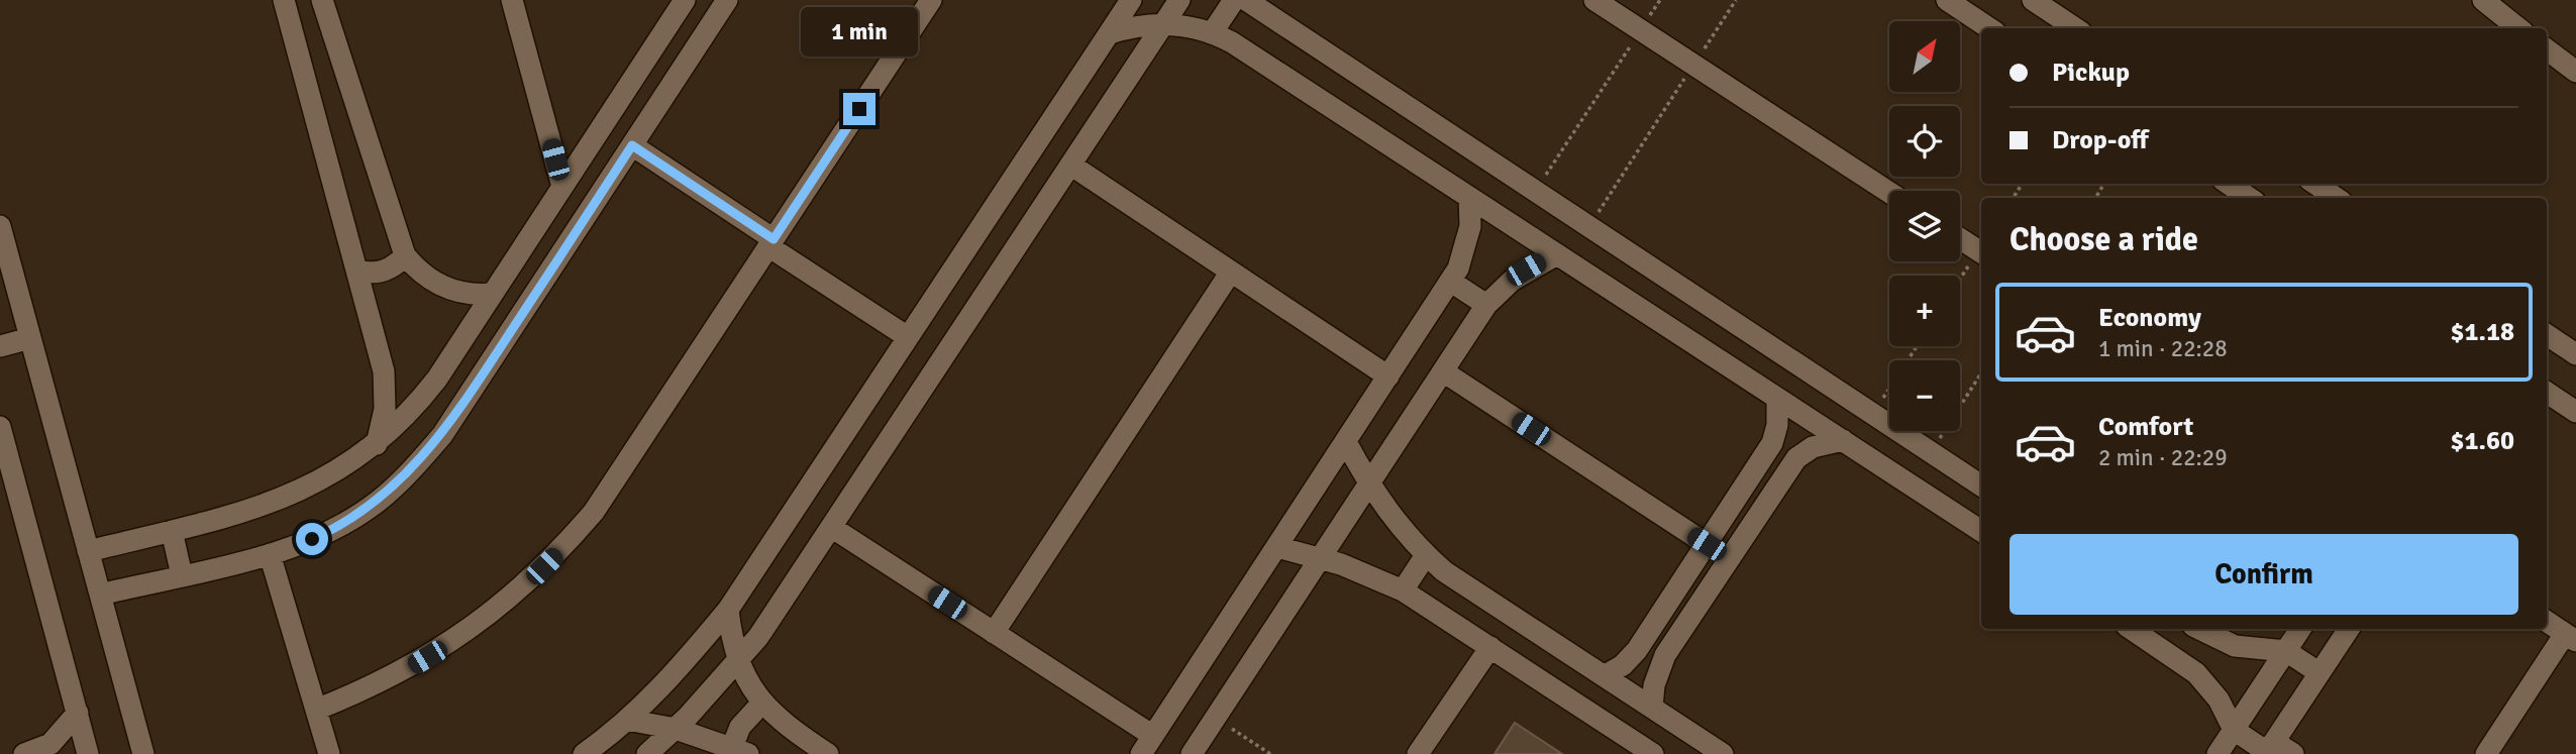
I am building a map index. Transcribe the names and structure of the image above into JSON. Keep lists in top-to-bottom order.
{
  "north": "top right",
  "page": {
    "bubble": "1 min",
    "map_buttons": ["+", "−"],
    "banner": ["Pickup", "Drop-off"],
    "heading": "Choose a ride",
    "list": [
      {
        "name": "Economy",
        "note": "1 min · 22:28",
        "value": "$1.18"
      },
      {
        "name": "Comfort",
        "note": "2 min · 22:29",
        "value": "$1.60"
      }
    ],
    "buttons": "Confirm"
  }
}
